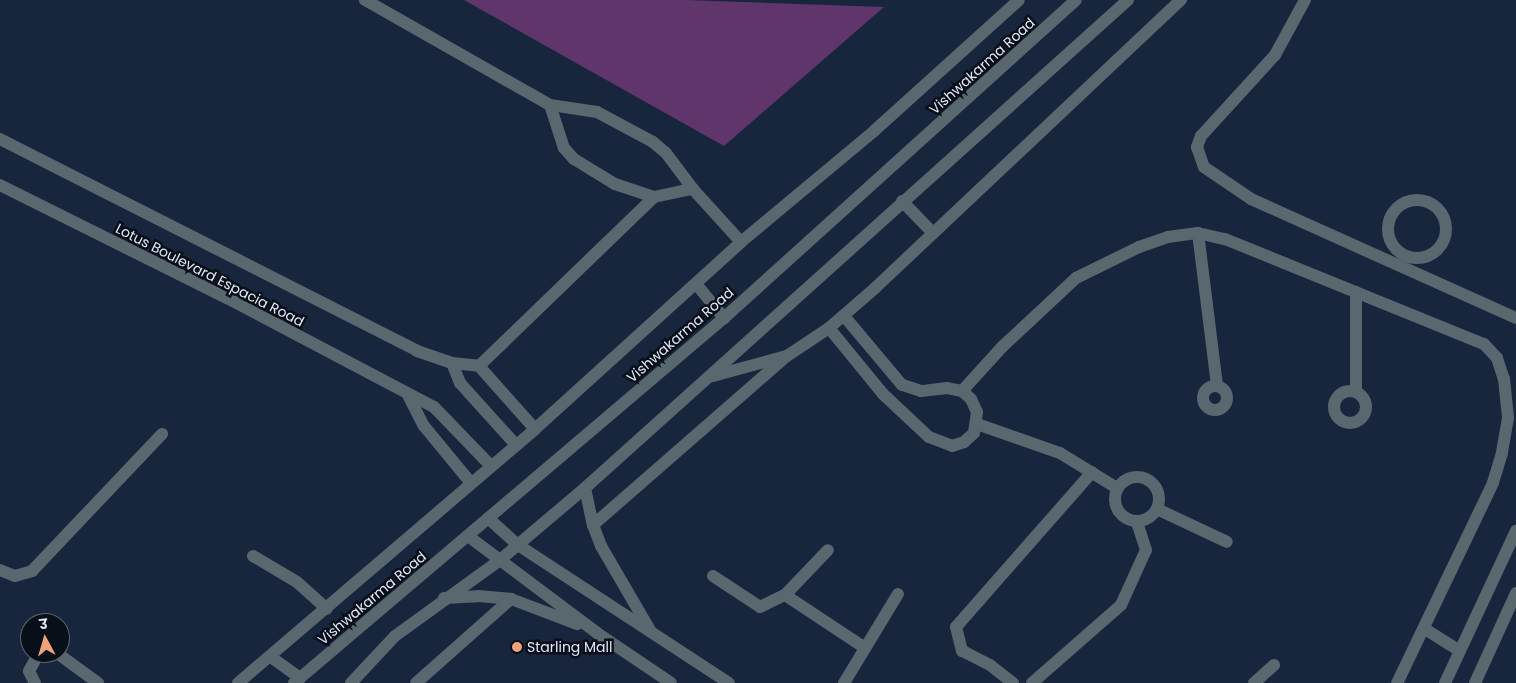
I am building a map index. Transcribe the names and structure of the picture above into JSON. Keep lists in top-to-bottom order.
{
  "streets": {
    "street": ["Vishwakarma Road", "Lotus Boulevard Espacia Road"]
  },
  "places": ["Starling Mall"],
  "north": "top"
}
